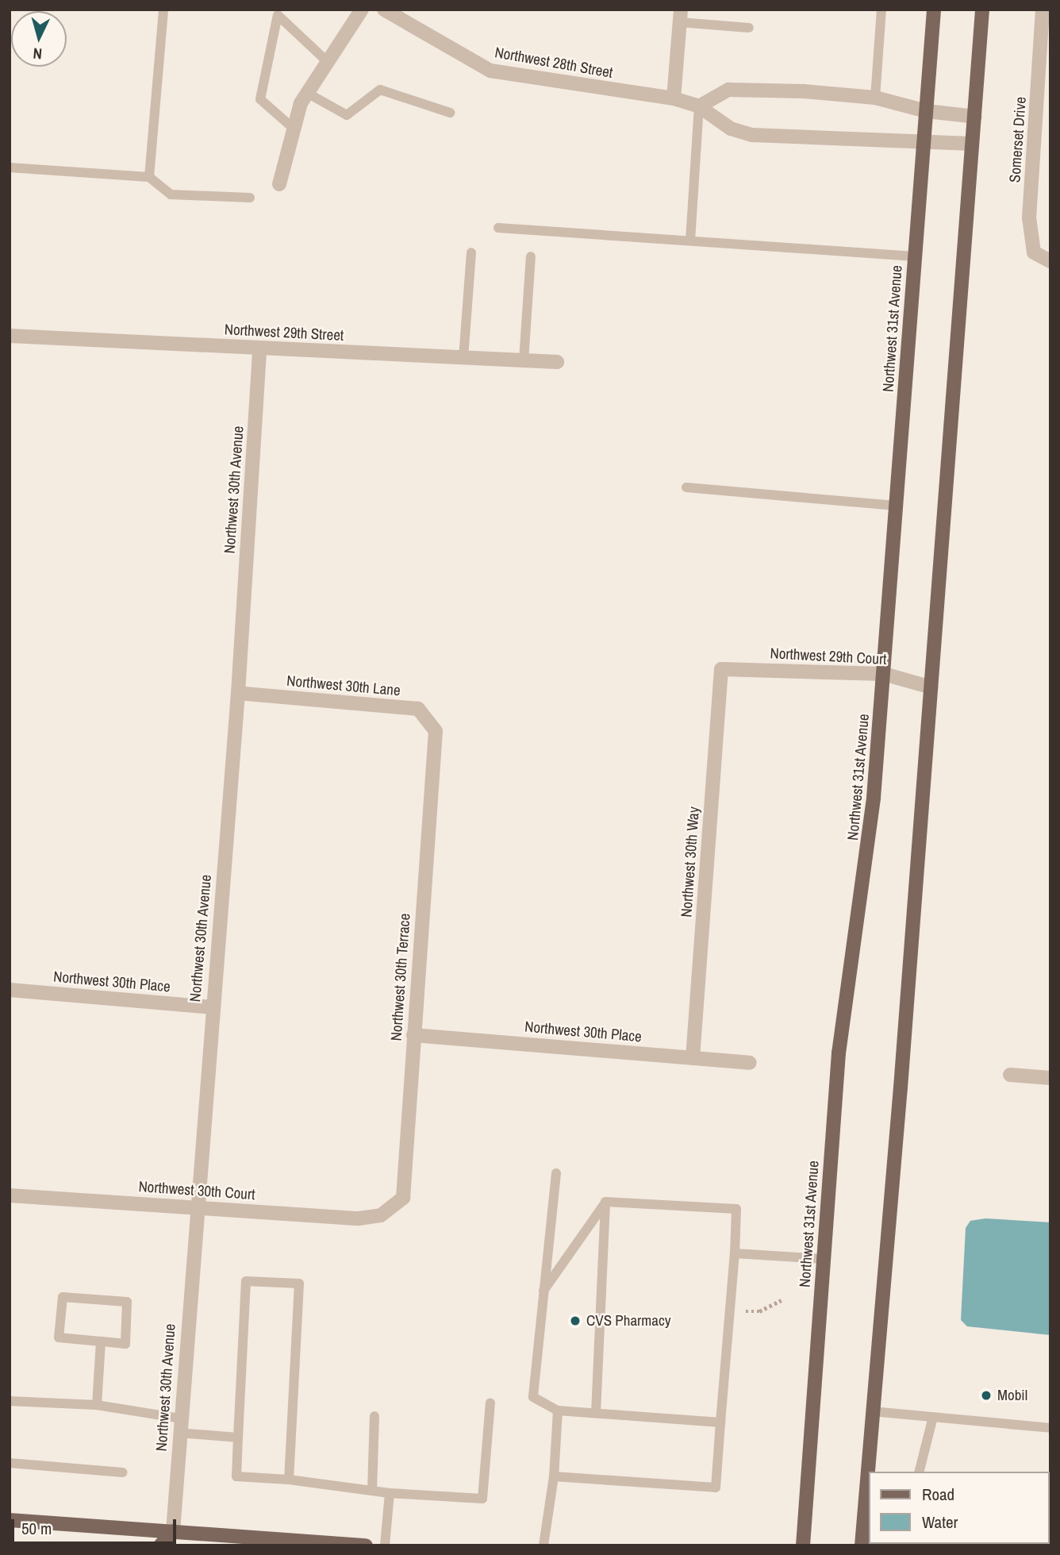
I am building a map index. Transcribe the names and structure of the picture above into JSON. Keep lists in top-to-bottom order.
{
  "streets": {
    "main road": ["Northwest 31st Avenue"],
    "street": [
      "Northwest 28th Street",
      "Somerset Drive",
      "Northwest 29th Street",
      "Northwest 30th Avenue",
      "Northwest 29th Court",
      "Northwest 30th Lane",
      "Northwest 30th Way",
      "Northwest 30th Terrace",
      "Northwest 30th Place",
      "Northwest 30th Court"
    ]
  },
  "crossings": [
    ["Northwest 28th Street", "Northwest 31st Avenue"],
    ["Northwest 31st Avenue", "Northwest 29th Court"],
    ["Northwest 29th Street", "Northwest 30th Avenue"],
    ["Northwest 30th Avenue", "Northwest 30th Lane"],
    ["Northwest 30th Avenue", "Northwest 30th Place"],
    ["Northwest 30th Avenue", "Northwest 30th Court"],
    ["Northwest 29th Court", "Northwest 30th Way"],
    ["Northwest 30th Lane", "Northwest 30th Terrace"],
    ["Northwest 30th Way", "Northwest 30th Place"],
    ["Northwest 30th Terrace", "Northwest 30th Place"],
    ["Northwest 30th Terrace", "Northwest 30th Court"]
  ],
  "places": ["CVS Pharmacy", "Mobil"],
  "legend": ["Road", "Water"],
  "scale_bar": "50 m",
  "north": "bottom"
}
